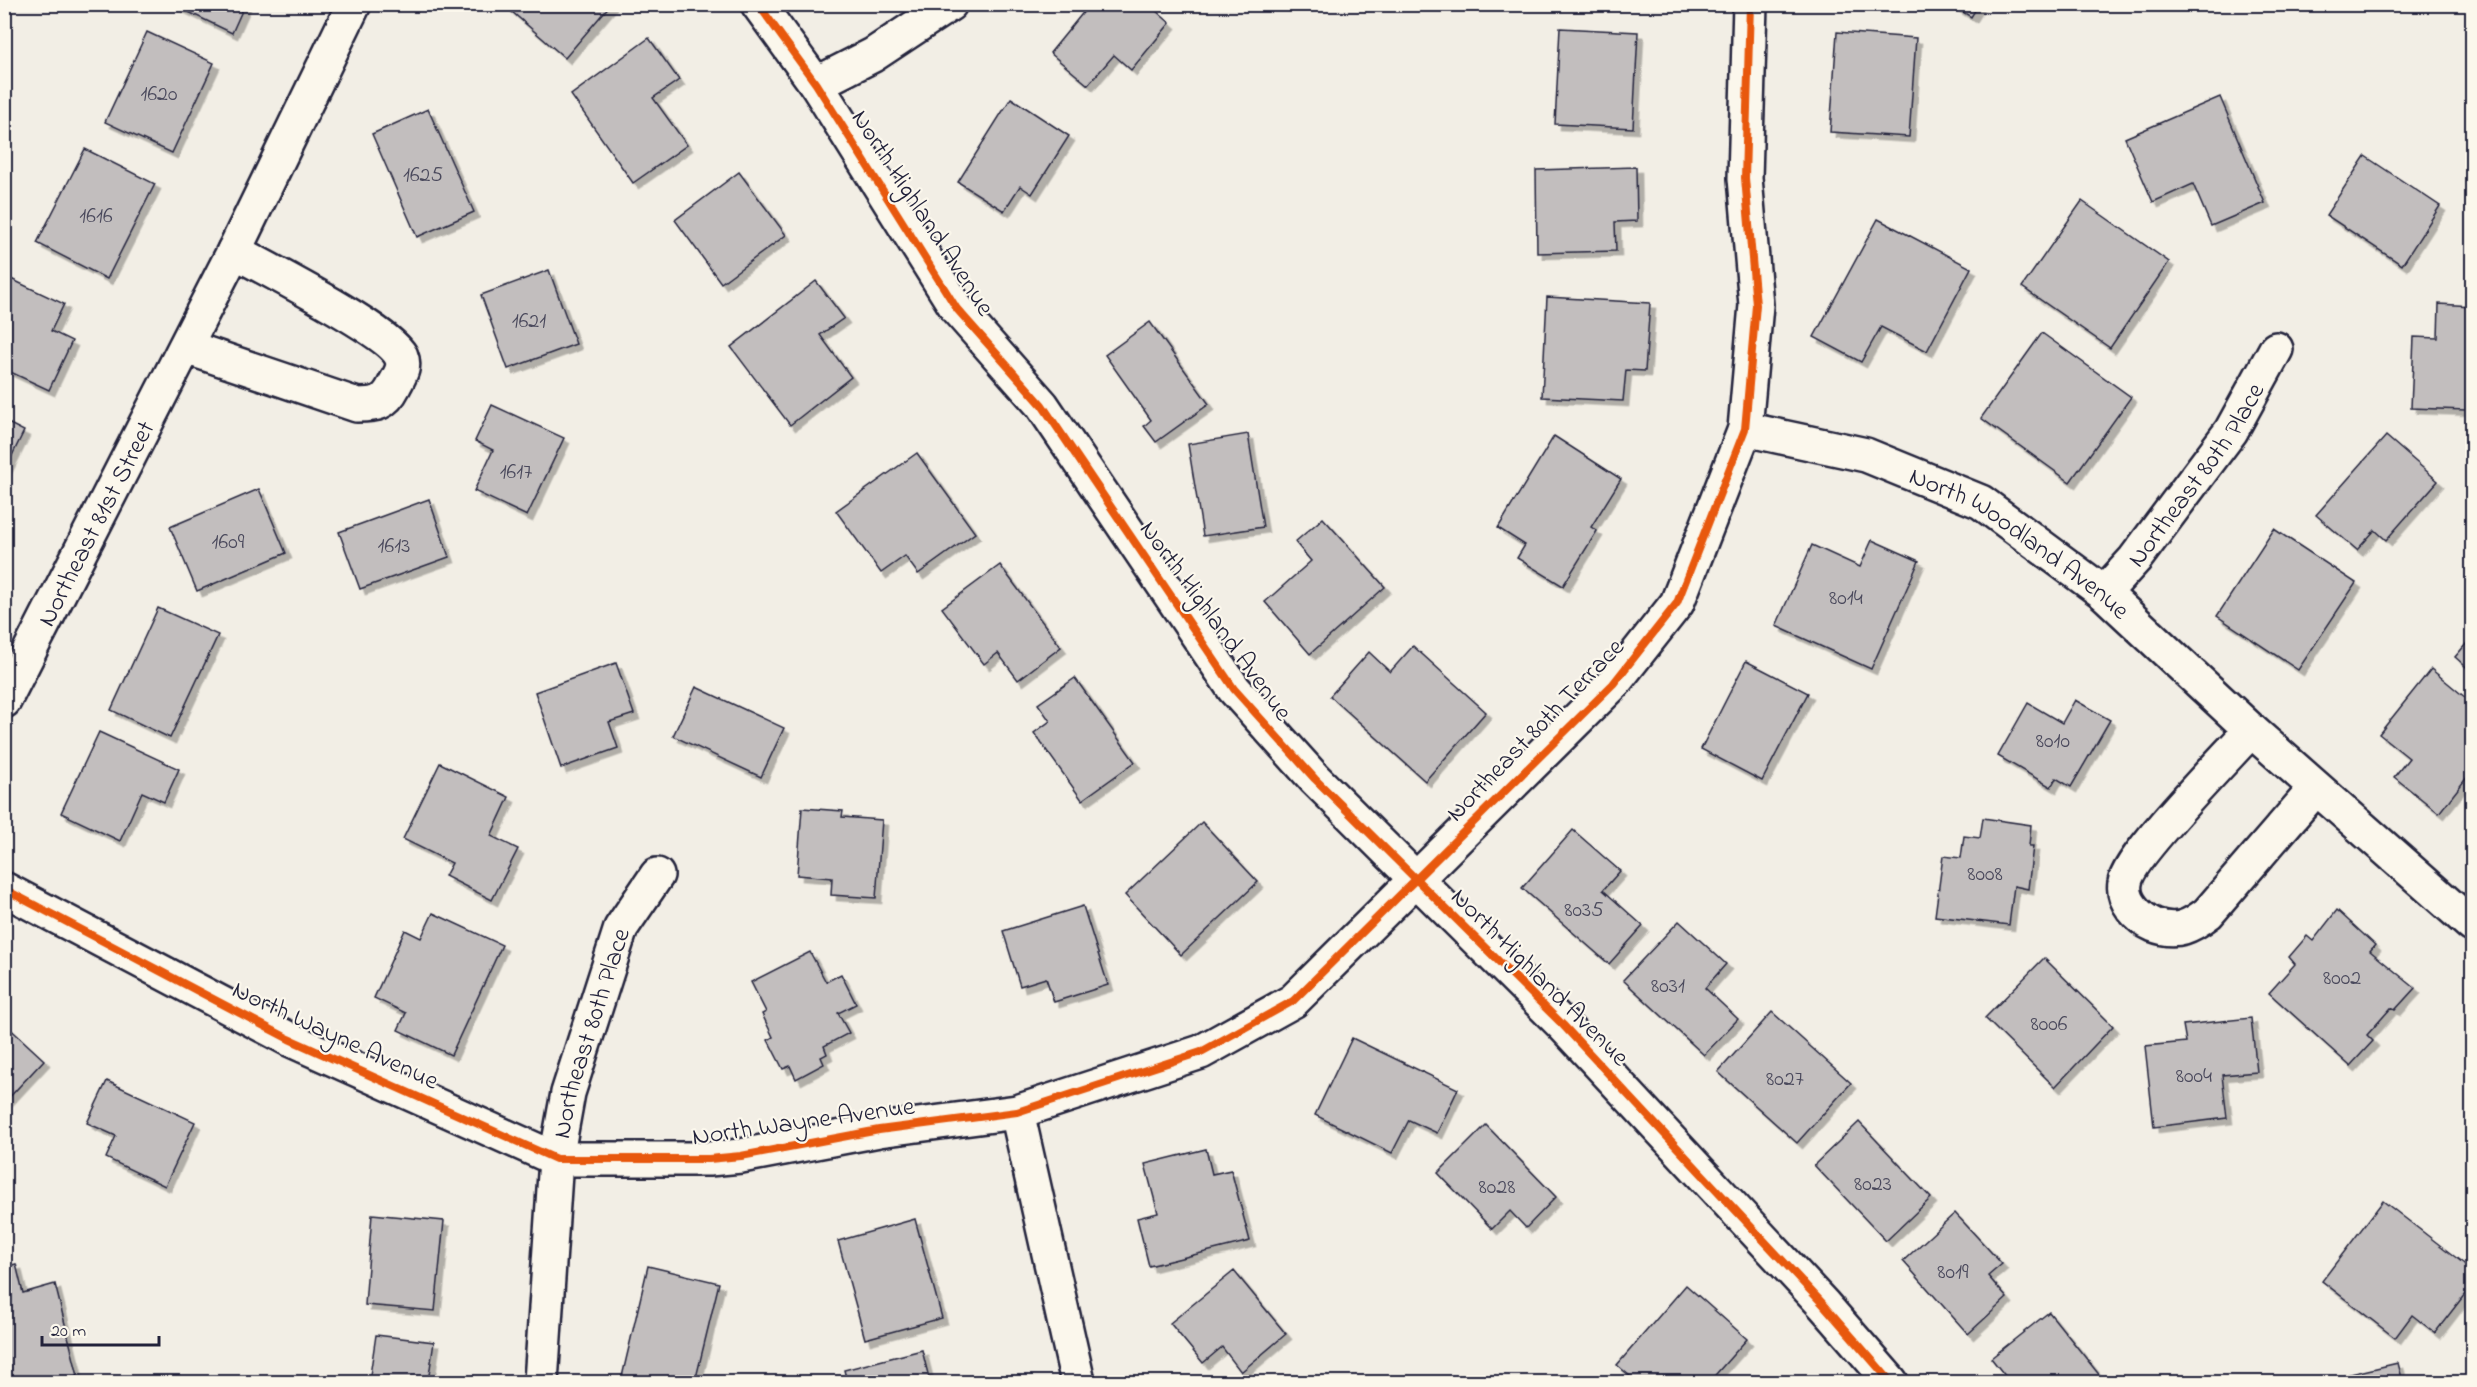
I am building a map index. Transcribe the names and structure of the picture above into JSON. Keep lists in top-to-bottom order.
{
  "streets": {
    "street": [
      "North Highland Avenue",
      "Northeast 80th Place",
      "Northeast 81st Street",
      "North Woodland Avenue",
      "Northeast 80th Terrace",
      "North Wayne Avenue"
    ]
  },
  "crossings": [
    ["North Highland Avenue", "Northeast 80th Terrace"],
    ["North Highland Avenue", "North Wayne Avenue"],
    ["Northeast 80th Place", "North Woodland Avenue"],
    ["Northeast 80th Place", "North Wayne Avenue"],
    ["North Woodland Avenue", "Northeast 80th Terrace"],
    ["Northeast 80th Terrace", "North Wayne Avenue"]
  ],
  "house_numbers": [
    "1620",
    "1625",
    "1616",
    "1621",
    "1617",
    "1609",
    "1613",
    "8014",
    "8010",
    "8008",
    "8035",
    "8002",
    "8031",
    "8006",
    "8004",
    "8027",
    "8023",
    "8028",
    "8019"
  ],
  "scale_bar": "20 m"
}
